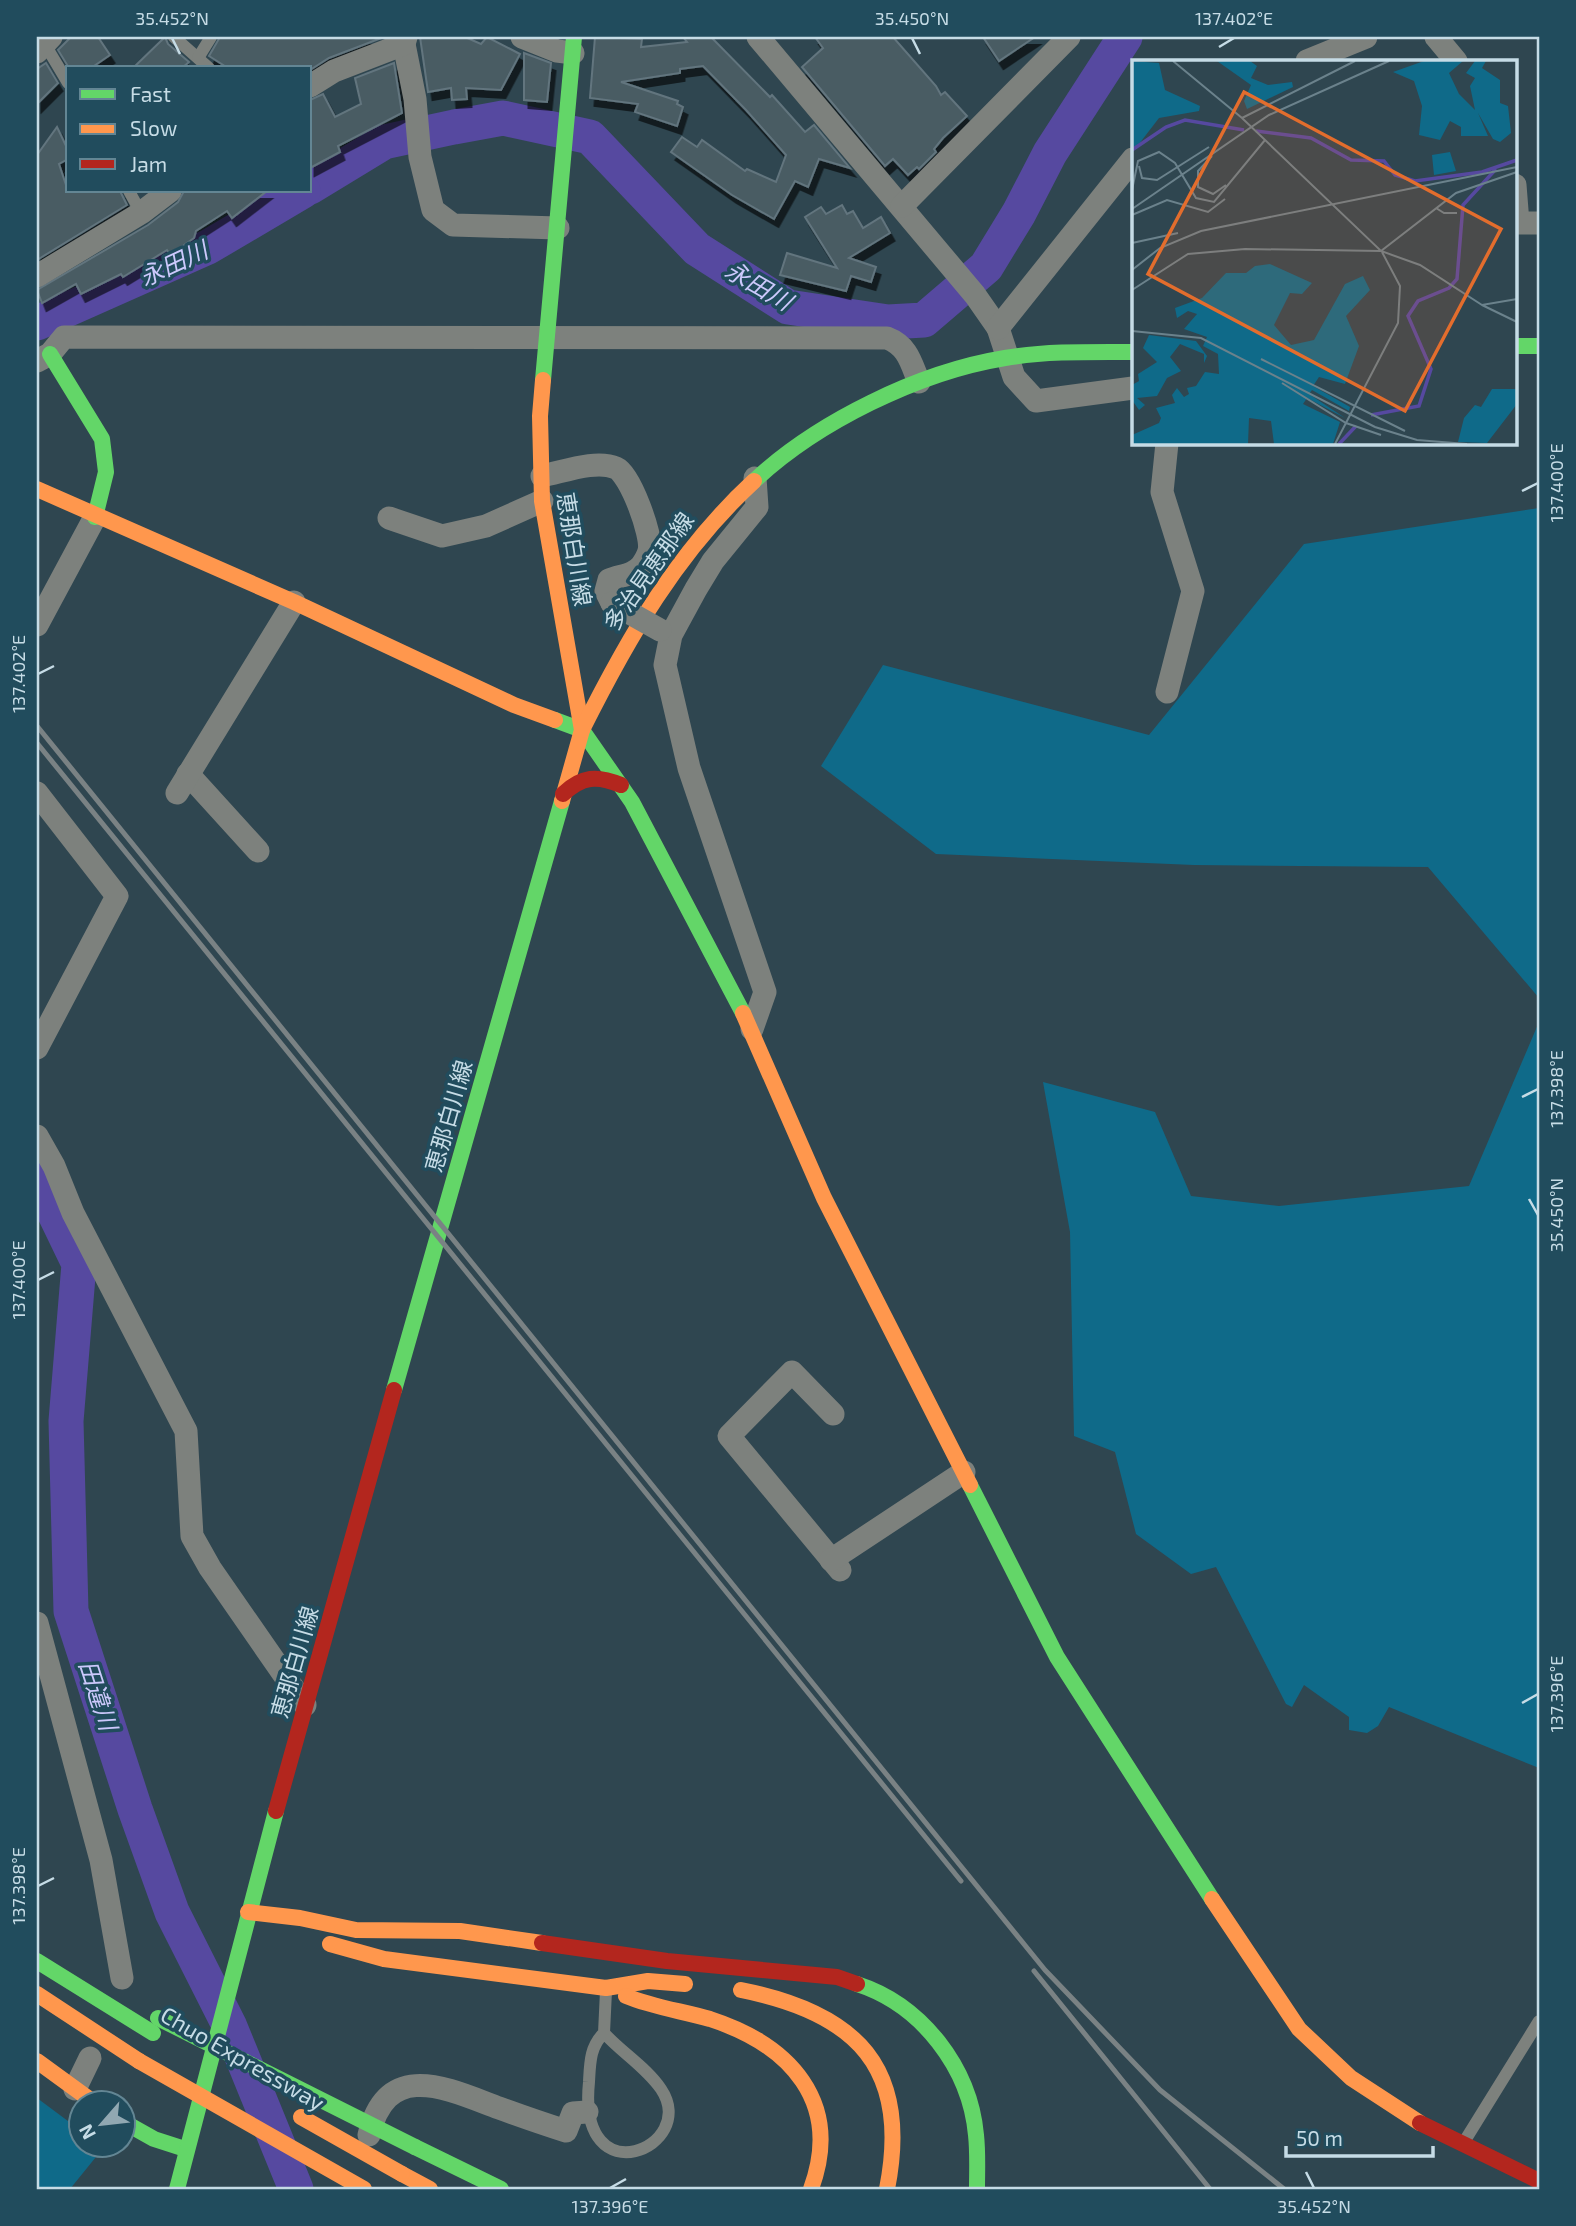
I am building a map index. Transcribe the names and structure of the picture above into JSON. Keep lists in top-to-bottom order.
{
  "streets": {
    "main road": ["恵那白川線", "多治見恵那線", "Chuo Expressway"]
  },
  "crossings": [
    ["恵那白川線", "多治見恵那線"]
  ],
  "water": ["永田川", "田違川"],
  "legend": ["Fast", "Slow", "Jam"],
  "scale_bar": "50 m",
  "north": "bottom left",
  "coordinates": [
    "35.452°N",
    "35.450°N",
    "137.402°E",
    "137.400°E",
    "137.398°E",
    "137.396°E"
  ]
}
